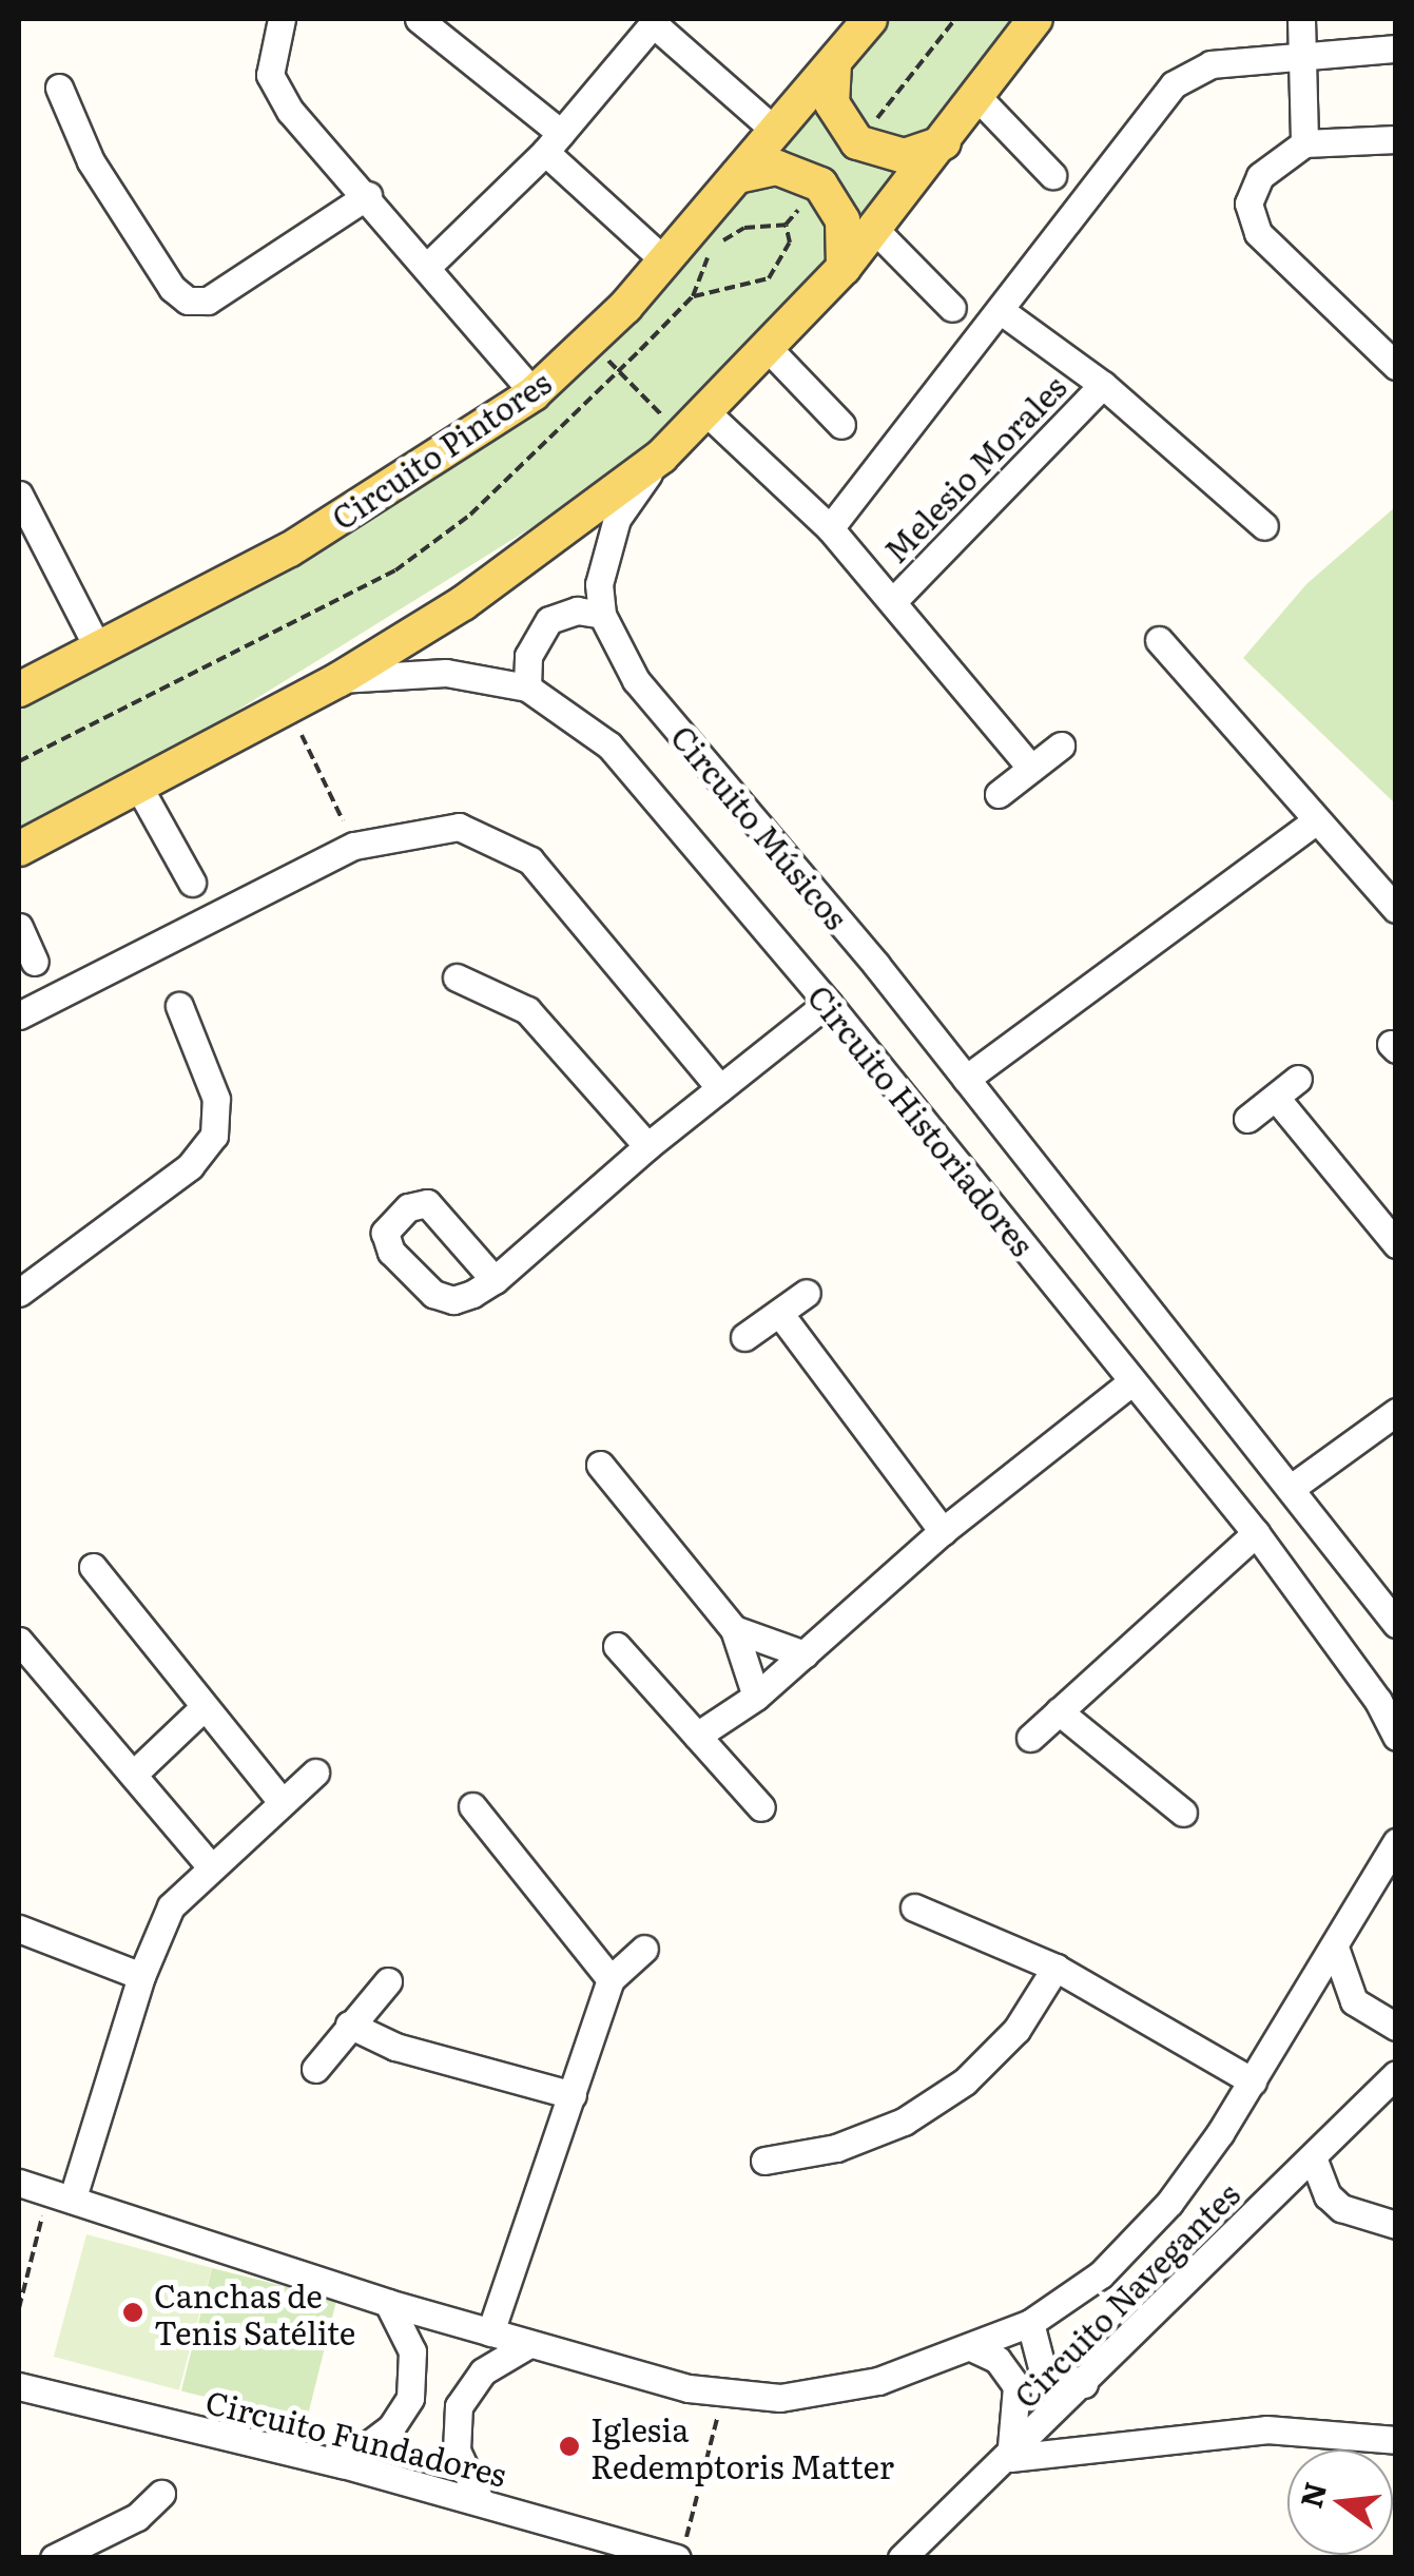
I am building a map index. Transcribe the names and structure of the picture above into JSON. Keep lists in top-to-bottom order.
{
  "streets": {
    "main road": ["Circuito Pintores", "Circuito Músicos", "Circuito Historiadores"],
    "street": ["Melesio Morales", "Circuito Navegantes", "Circuito Fundadores"]
  },
  "crossings": [
    ["Circuito Músicos", "Circuito Historiadores"]
  ],
  "places": ["Canchas de Tenis Satélite", "Iglesia Redemptoris Matter"],
  "north": "left"
}
